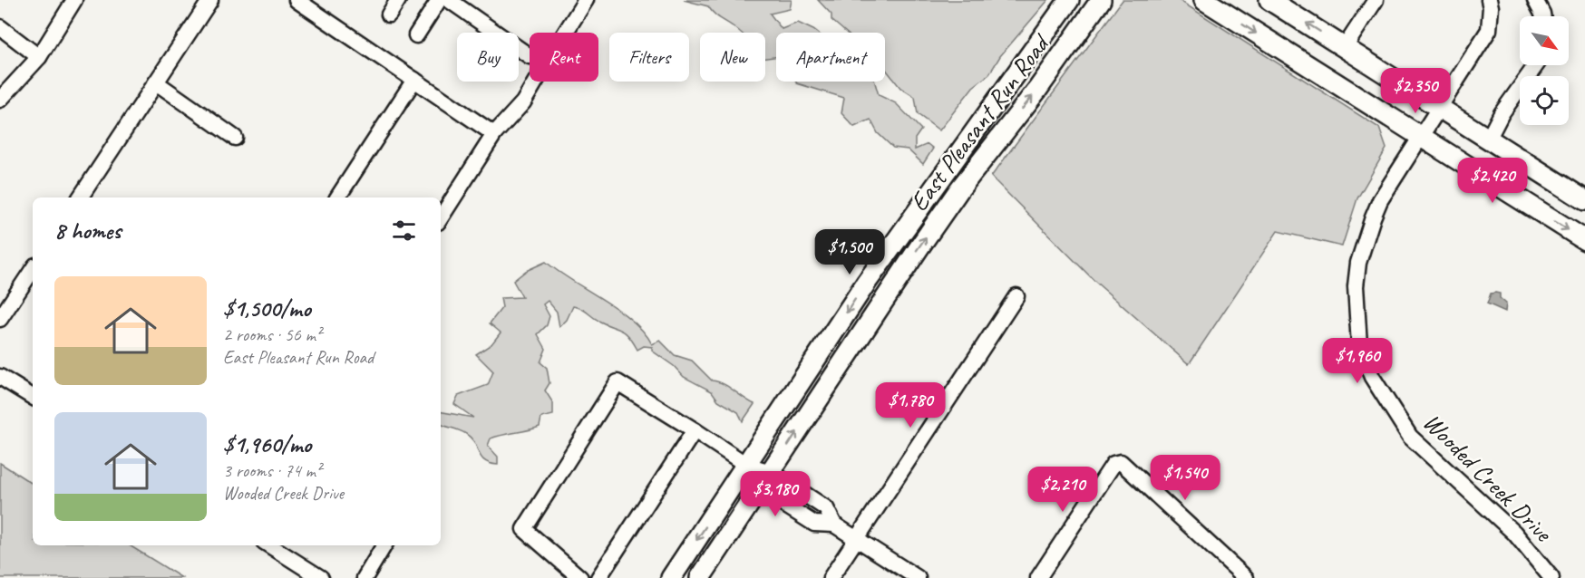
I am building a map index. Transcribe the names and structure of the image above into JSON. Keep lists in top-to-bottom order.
{
  "streets": {
    "main road": ["East Pleasant Run Road"],
    "street": ["Wooded Creek Drive"]
  },
  "north": "bottom right",
  "page": {
    "chip": [
      "Buy",
      "Rent",
      "Filters",
      "New",
      "Apartment"
    ],
    "price": [
      "$2,350",
      "$2,420",
      "$1,500",
      "$1,960",
      "$1,780",
      "$1,540",
      "$2,210",
      "$3,180"
    ],
    "heading": "8 homes",
    "list": [
      {
        "name": "$1,500/mo",
        "note": "2 rooms · 56 m² · East Pleasant Run Road"
      },
      {
        "name": "$1,960/mo",
        "note": "3 rooms · 74 m² · Wooded Creek Drive"
      }
    ]
  }
}
